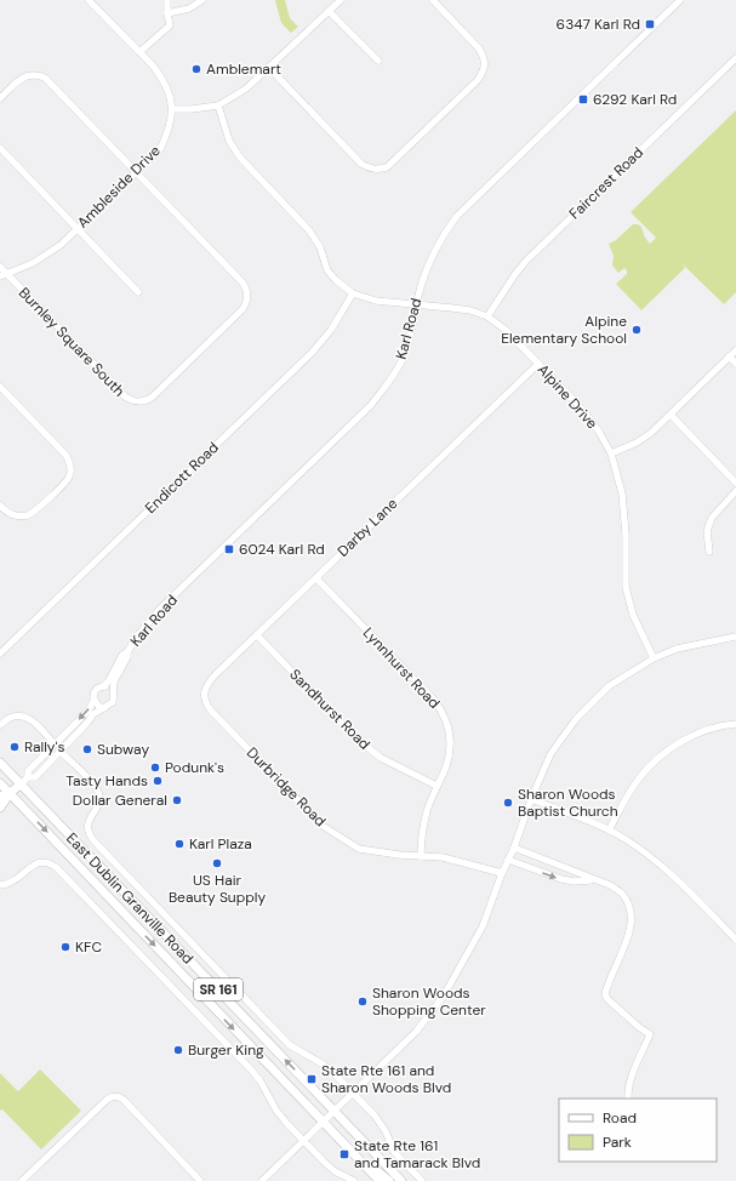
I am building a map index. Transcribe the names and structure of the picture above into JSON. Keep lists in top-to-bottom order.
{
  "streets": {
    "main road": ["East Dublin Granville Road", "SR 161"],
    "street": [
      "Faircrest Road",
      "Ambleside Drive",
      "Karl Road",
      "Burnley Square South",
      "Alpine Drive",
      "Endicott Road",
      "Darby Lane",
      "Lynnhurst Road",
      "Sandhurst Road",
      "Durbridge Road"
    ]
  },
  "crossings": [
    ["Faircrest Road", "Alpine Drive"],
    ["Ambleside Drive", "Burnley Square South"],
    ["Karl Road", "Alpine Drive"],
    ["Alpine Drive", "Endicott Road"],
    ["Alpine Drive", "Darby Lane"],
    ["Darby Lane", "Lynnhurst Road"],
    ["Darby Lane", "Sandhurst Road"],
    ["Darby Lane", "Durbridge Road"],
    ["Lynnhurst Road", "Sandhurst Road"],
    ["Lynnhurst Road", "Durbridge Road"]
  ],
  "places": {
    "transit": [
      "6347 Karl Rd",
      "6292 Karl Rd",
      "6024 Karl Rd",
      "State Rte 161 and Sharon Woods Blvd",
      "State Rte 161 and Tamarack Blvd"
    ],
    "other": [
      "Amblemart",
      "Alpine Elementary School",
      "Rally's",
      "Subway",
      "Podunk's",
      "Tasty Hands",
      "Dollar General",
      "Sharon Woods Baptist Church",
      "Karl Plaza",
      "US Hair Beauty Supply",
      "KFC",
      "Sharon Woods Shopping Center",
      "Burger King"
    ]
  },
  "legend": ["Road", "Park"]
}
